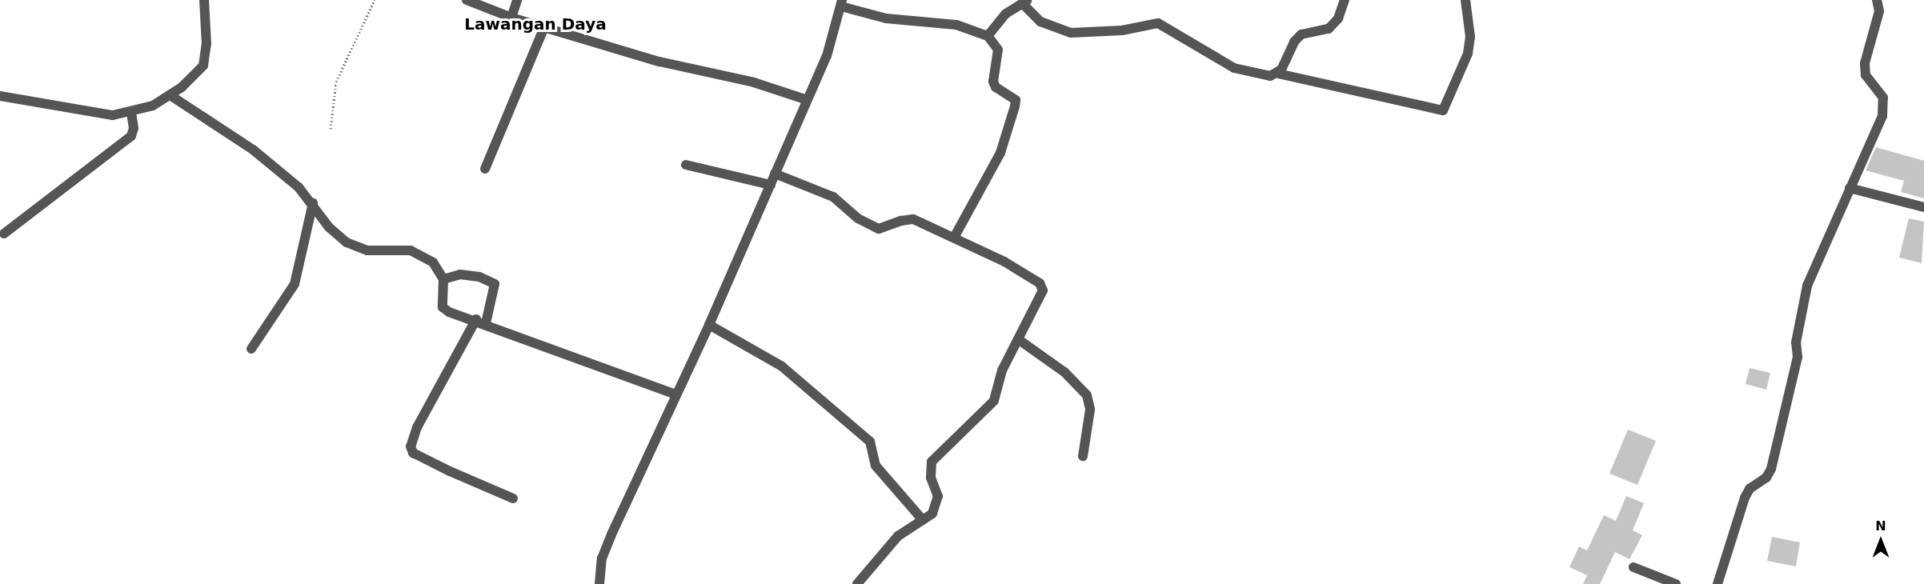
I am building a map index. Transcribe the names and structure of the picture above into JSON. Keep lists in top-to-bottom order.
{
  "districts": ["Lawangan Daya"],
  "north": "top"
}
